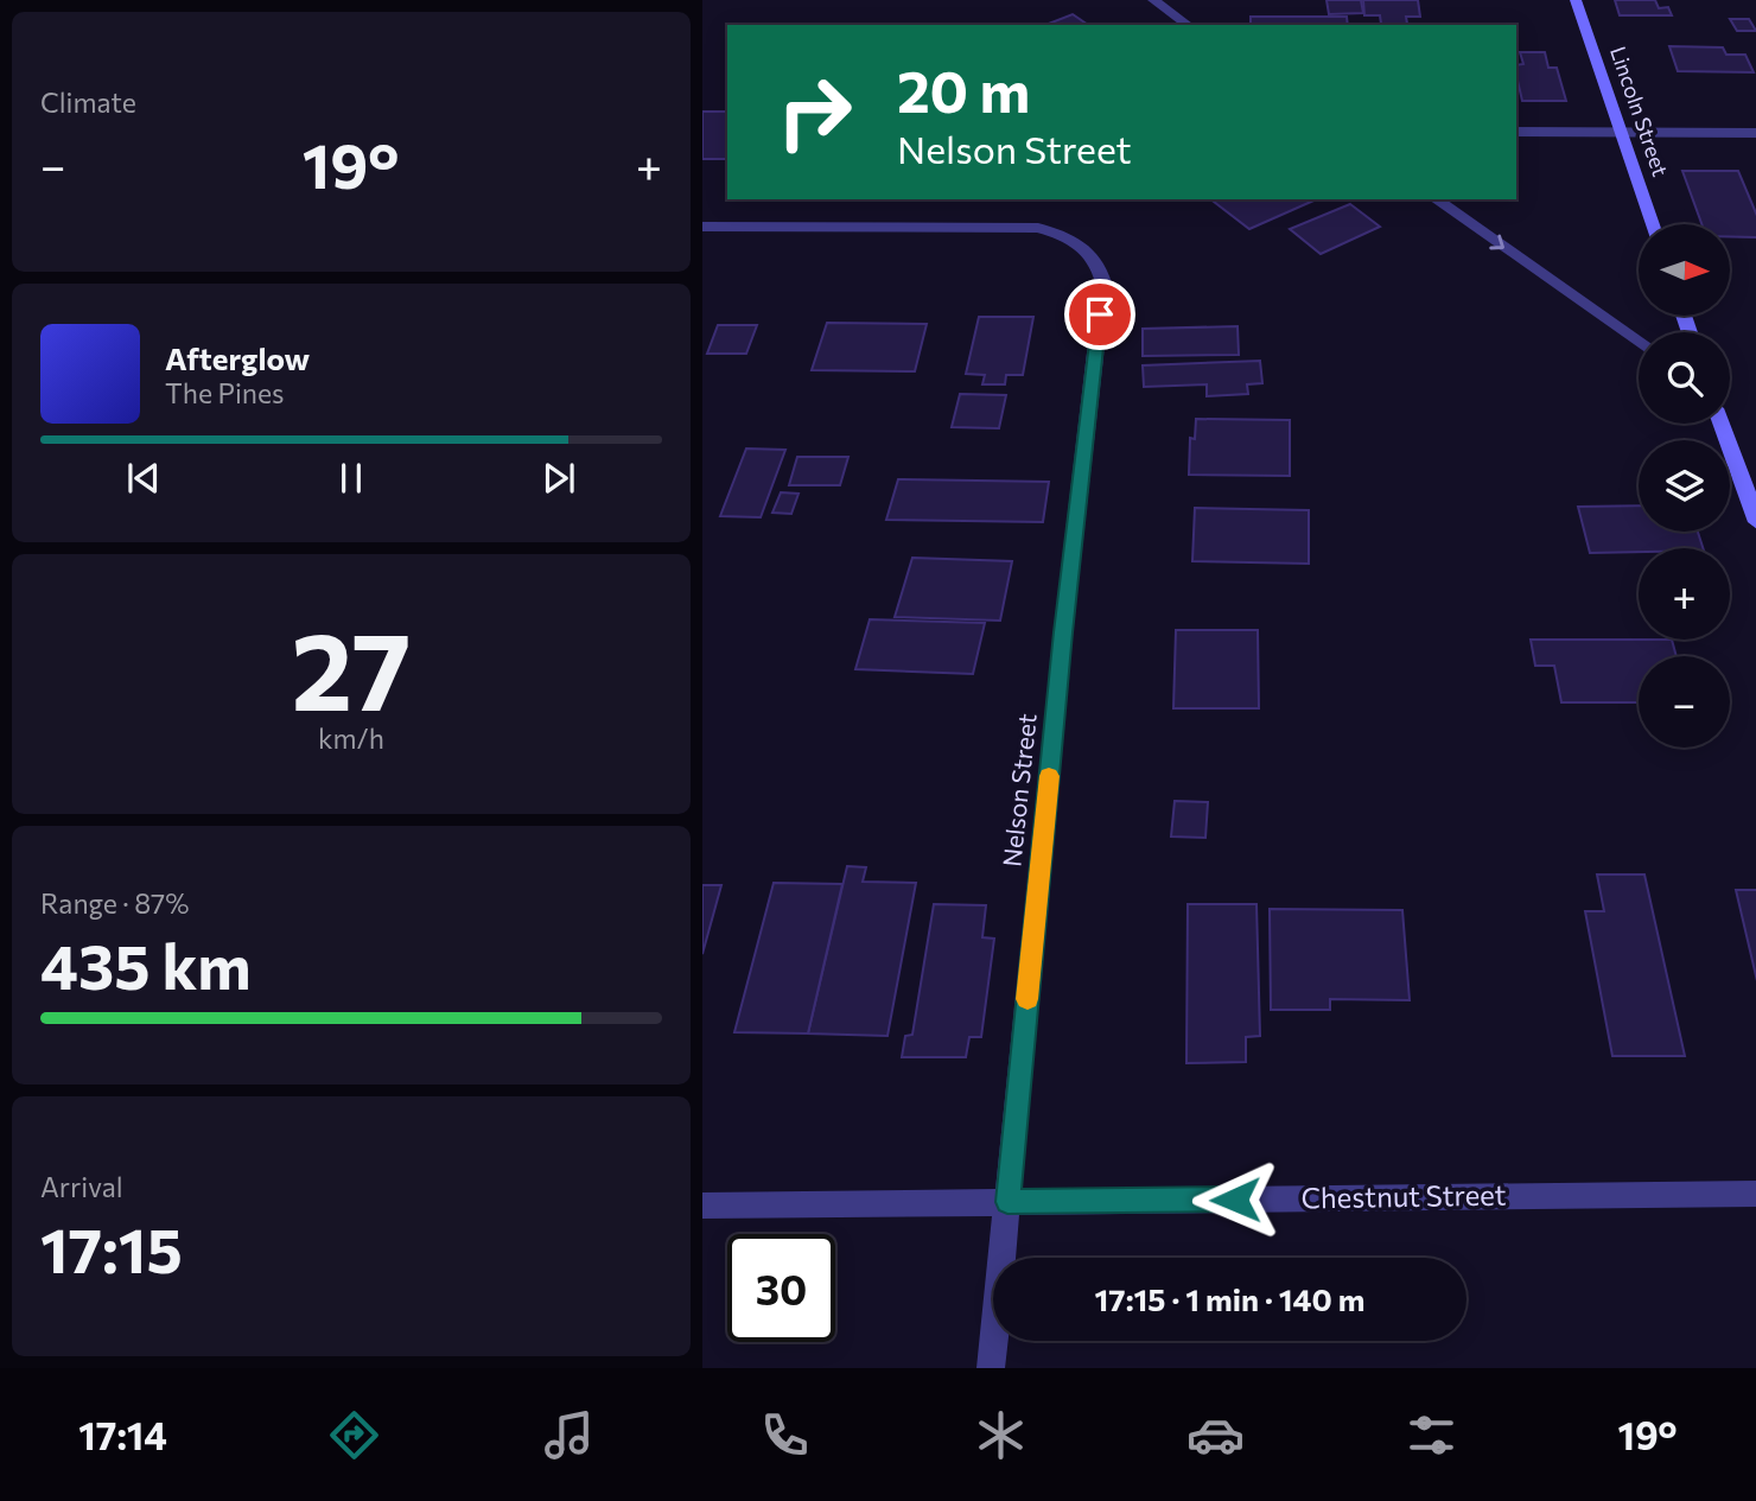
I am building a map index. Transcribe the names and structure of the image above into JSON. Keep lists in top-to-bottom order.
{
  "streets": {
    "street": ["Lincoln Street", "Nelson Street", "Chestnut Street"]
  },
  "crossings": [
    ["Nelson Street", "Chestnut Street"]
  ],
  "north": "right",
  "page": {
    "tile": [
      "Climate",
      ["27", "km/h"],
      ["Range · 87%", "435 km"],
      ["Arrival", "17:15"]
    ],
    "turn": ["20 m", "Nelson Street"],
    "heat": ["−", "19°", "+"],
    "map_buttons": ["+", "−"],
    "song": ["Afterglow", "The Pines"],
    "limit": "30",
    "trip": "17:15 · 1 min · 140 m",
    "tabs": ["17:14", "19°"]
  }
}
